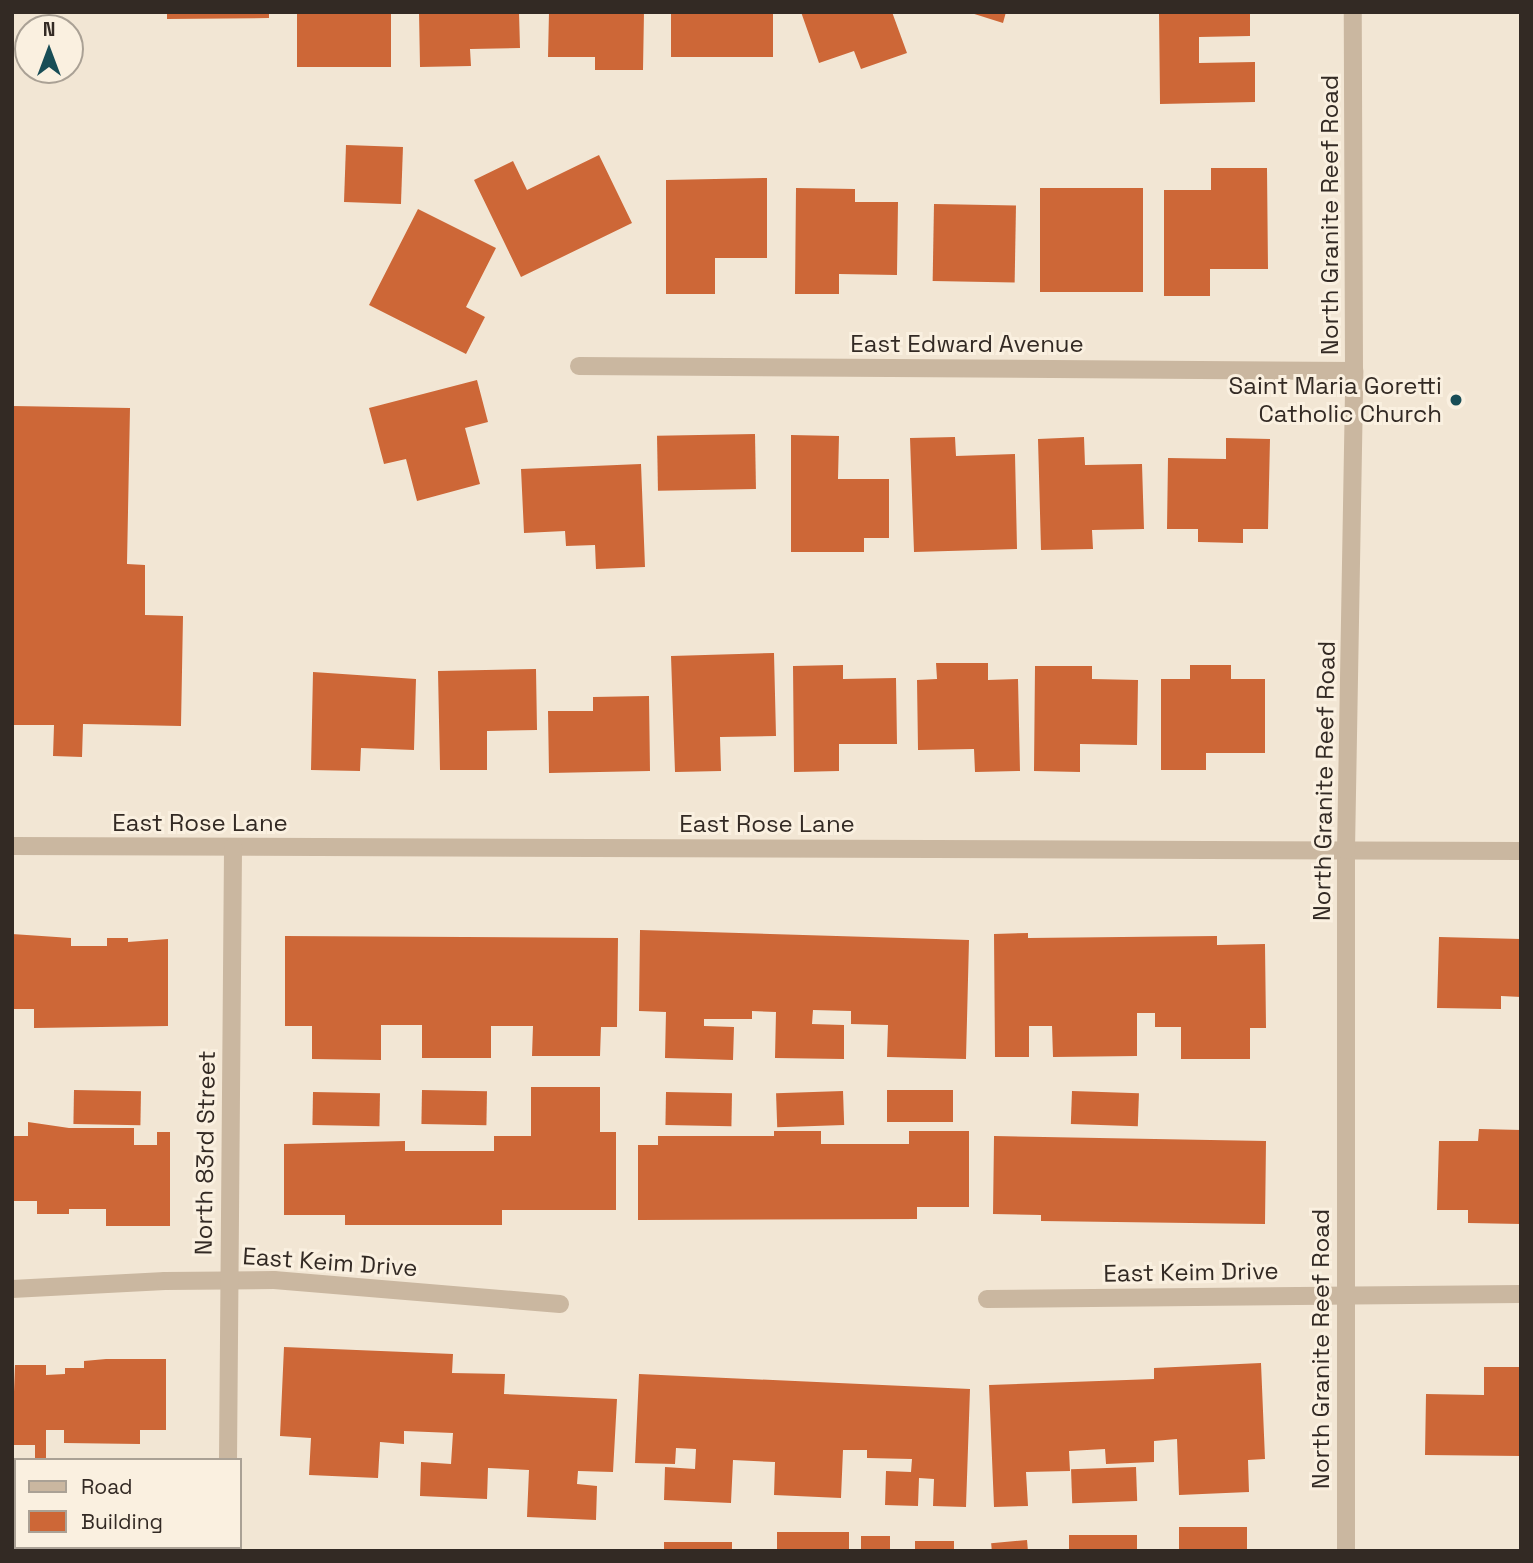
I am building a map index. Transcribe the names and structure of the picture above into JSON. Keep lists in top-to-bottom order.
{
  "streets": {
    "street": [
      "North Granite Reef Road",
      "East Edward Avenue",
      "East Rose Lane",
      "North 83rd Street",
      "East Keim Drive"
    ]
  },
  "crossings": [
    ["North Granite Reef Road", "East Edward Avenue"],
    ["North Granite Reef Road", "East Rose Lane"],
    ["North Granite Reef Road", "East Keim Drive"],
    ["East Rose Lane", "North 83rd Street"],
    ["North 83rd Street", "East Keim Drive"]
  ],
  "places": ["Saint Maria Goretti Catholic Church"],
  "legend": ["Road", "Building"],
  "north": "top"
}
